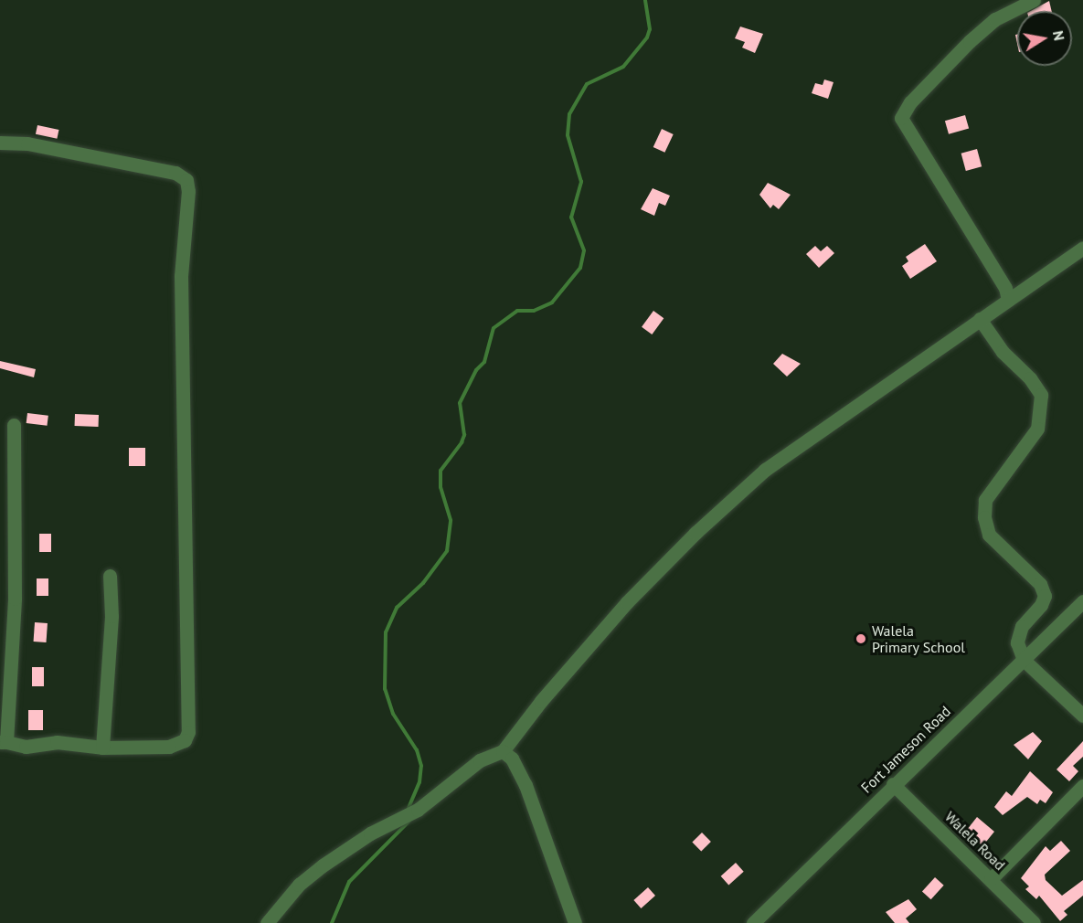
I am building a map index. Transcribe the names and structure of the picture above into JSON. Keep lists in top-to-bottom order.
{
  "streets": {
    "street": ["Fort Jameson Road", "Walela Road"]
  },
  "crossings": [
    ["Fort Jameson Road", "Walela Road"]
  ],
  "places": ["Walela Primary School"],
  "north": "right"
}
